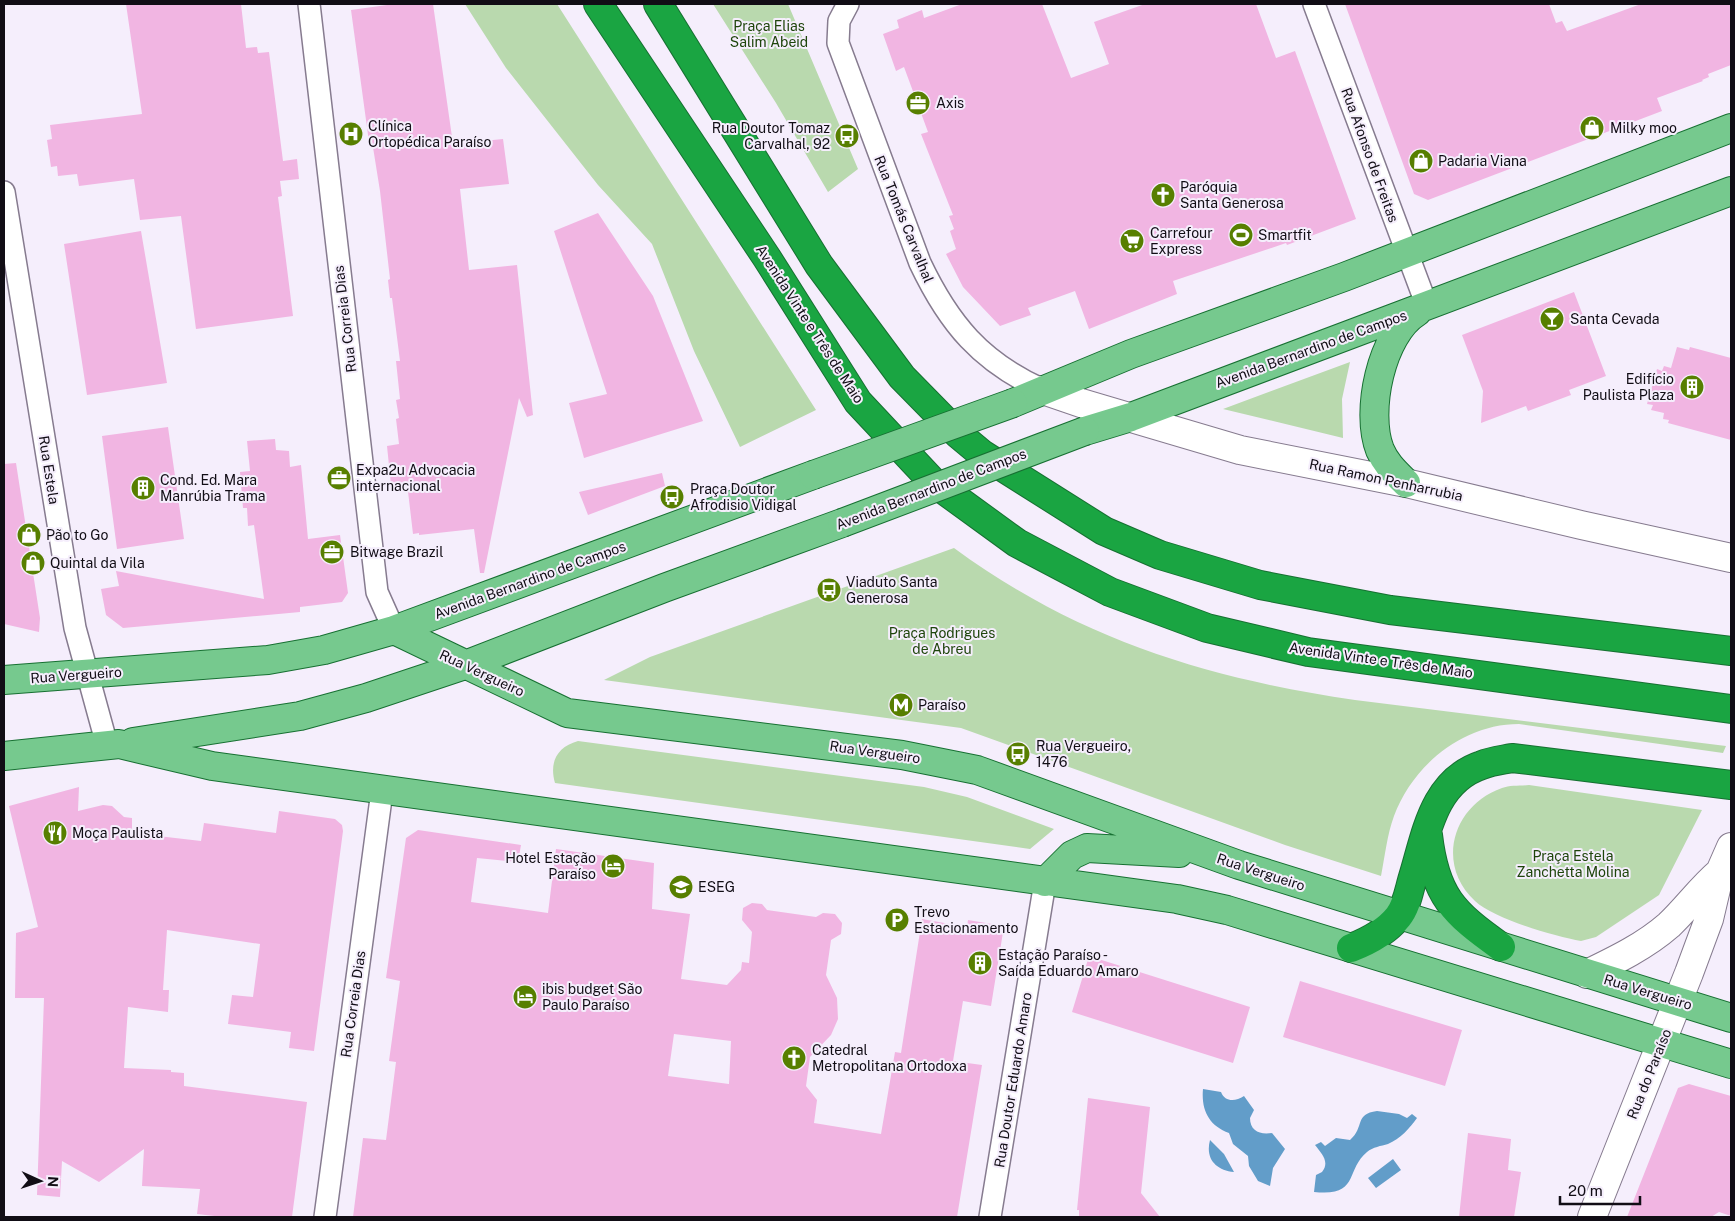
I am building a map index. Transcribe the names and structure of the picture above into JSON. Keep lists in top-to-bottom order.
{
  "streets": {
    "highway": ["Avenida Vinte e Três de Maio"],
    "main road": [
      "Avenida Bernardino de Campos",
      "Rua Ramon Penharrubia",
      "Rua Vergueiro",
      "Rua do Paraíso"
    ],
    "street": [
      "Rua Afonso de Freitas",
      "Rua Tomás Carvalhal",
      "Rua Correia Dias",
      "Rua Estela",
      "Rua Doutor Eduardo Amaro"
    ]
  },
  "crossings": [
    ["Rua Afonso de Freitas", "Avenida Bernardino de Campos"],
    ["Rua Tomás Carvalhal", "Avenida Bernardino de Campos"],
    ["Rua Tomás Carvalhal", "Rua Ramon Penharrubia"],
    ["Rua Correia Dias", "Avenida Bernardino de Campos"],
    ["Rua Correia Dias", "Rua Vergueiro"],
    ["Avenida Bernardino de Campos", "Rua Estela"],
    ["Avenida Bernardino de Campos", "Rua Ramon Penharrubia"],
    ["Avenida Bernardino de Campos", "Rua Vergueiro"],
    ["Rua Estela", "Rua Vergueiro"],
    ["Rua Vergueiro", "Rua do Paraíso"]
  ],
  "parks": ["Praça Elias Salim Abeid", "Praça Rodrigues de Abreu", "Praça Estela Zanchetta Molina"],
  "places": {
    "office": ["Axis", "Expa2u Advocacia internacional", "Bitwage Brazil"],
    "shop": [
      "Milky moo",
      "Padaria Viana",
      "Pão to Go",
      "Quintal da Vila"
    ],
    "hospital": ["Clínica Ortopédica Paraíso"],
    "bus stop": [
      "Rua Doutor Tomaz Carvalhal, 92",
      "Praça Doutor Afrodisio Vidigal",
      "Viaduto Santa Generosa",
      "Rua Vergueiro, 1476"
    ],
    "church": ["Paróquia Santa Generosa", "Catedral Metropolitana Ortodoxa"],
    "sports": ["Smartfit"],
    "supermarket": ["Carrefour Express"],
    "bar": ["Santa Cevada"],
    "building": ["Edifício Paulista Plaza", "Cond. Ed. Mara Manrúbia Trama", "Estação Paraíso - Saída Eduardo Amaro"],
    "metro station": ["Paraíso"],
    "restaurant": ["Moça Paulista"],
    "hotel": ["Hotel Estação Paraíso", "ibis budget São Paulo Paraíso"],
    "school or university": ["ESEG"],
    "parking": ["Trevo Estacionamento"]
  },
  "scale_bar": "20 m",
  "north": "right"
}
